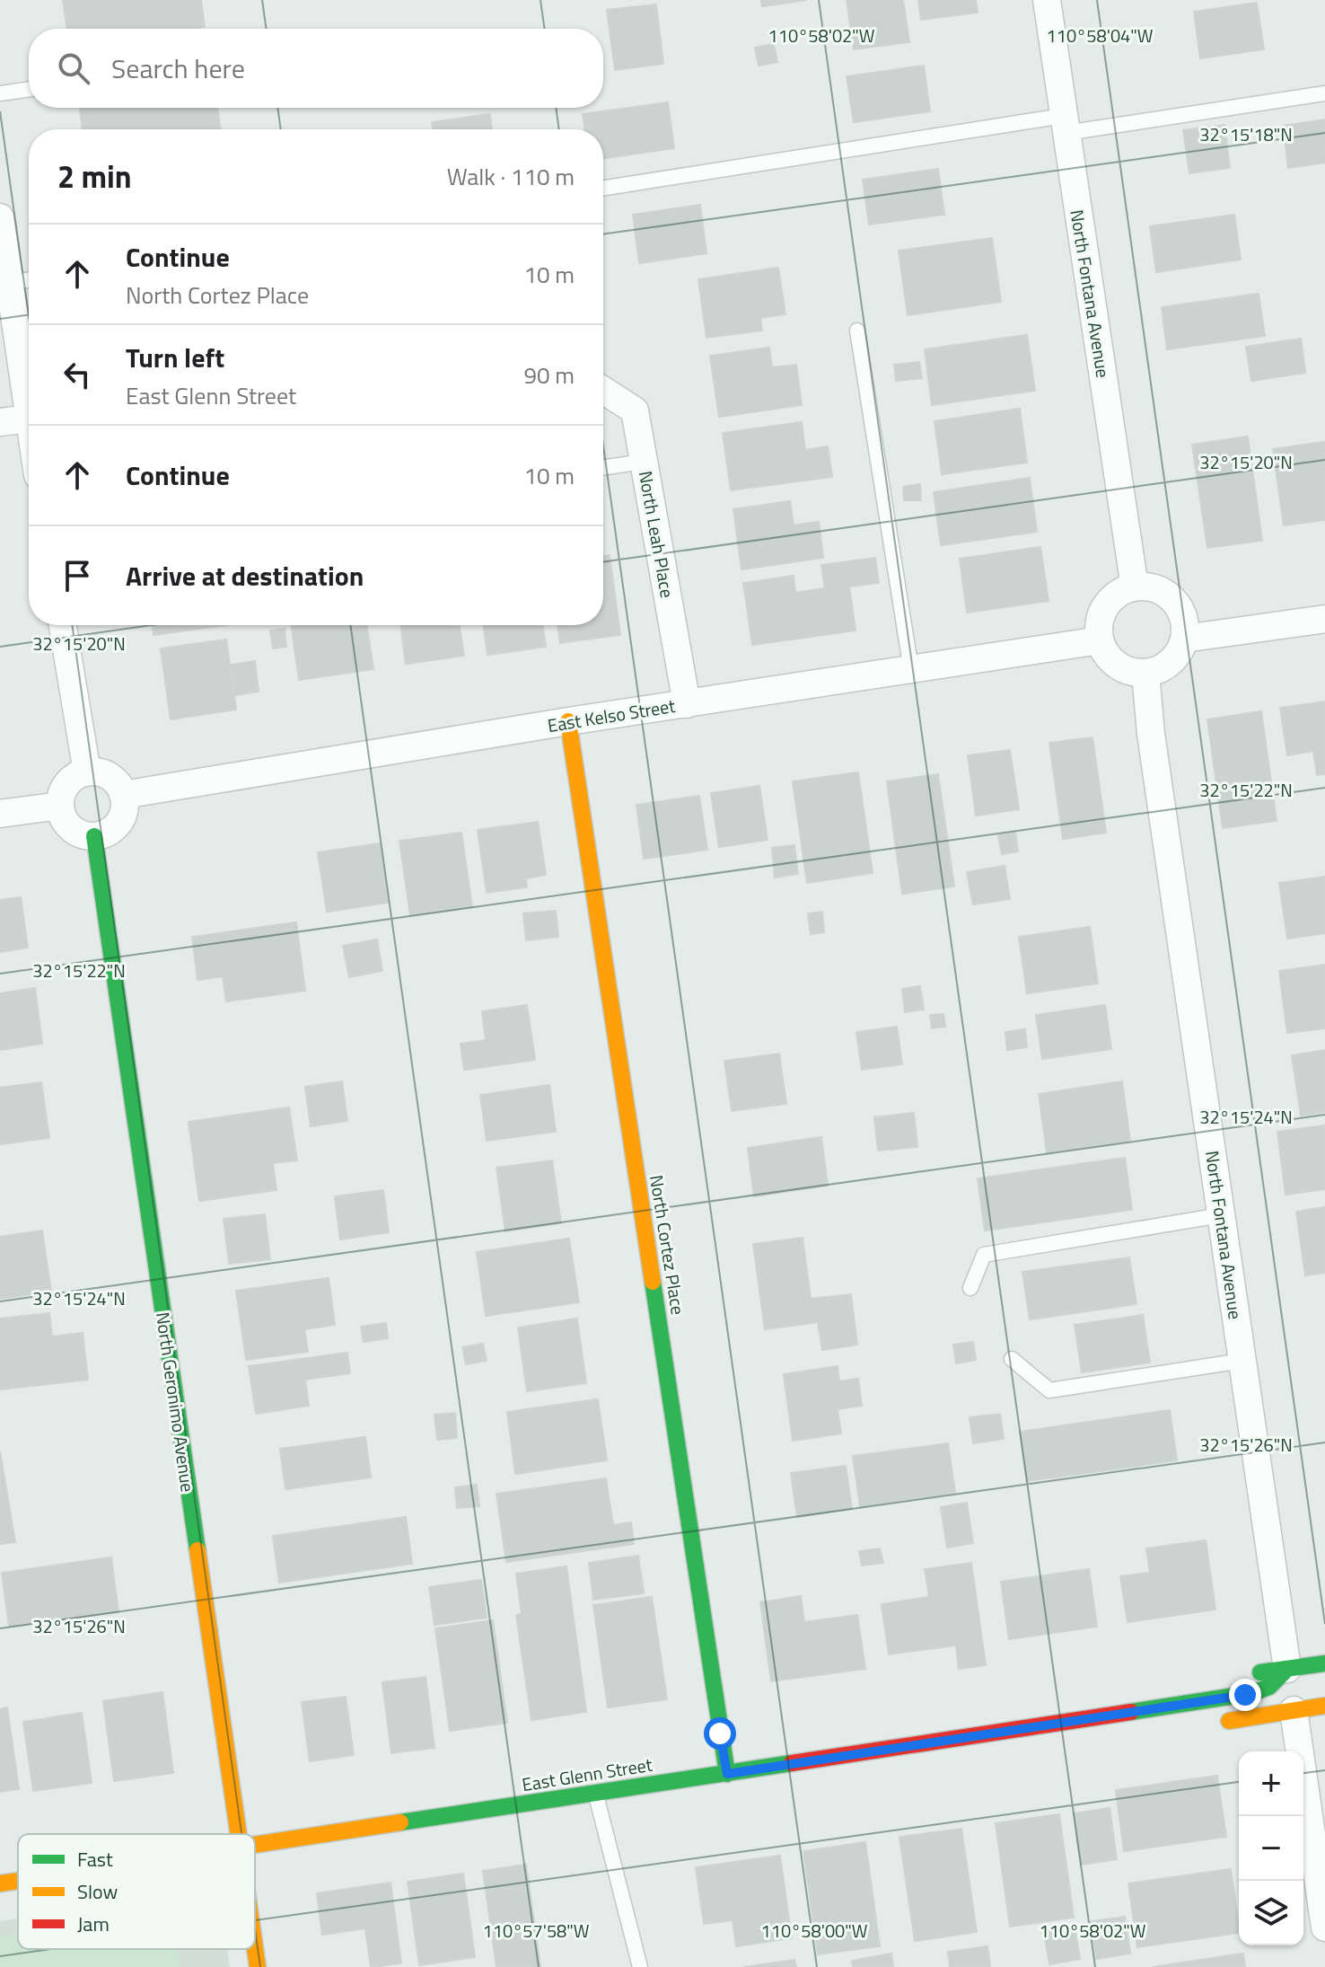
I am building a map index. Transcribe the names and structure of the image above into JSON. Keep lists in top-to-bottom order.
{
  "streets": {
    "street": [
      "North Fontana Avenue",
      "North Leah Place",
      "East Kelso Street",
      "North Cortez Place",
      "North Geronimo Avenue",
      "East Glenn Street"
    ]
  },
  "crossings": [
    ["North Fontana Avenue", "East Kelso Street"],
    ["North Leah Place", "East Kelso Street"],
    ["East Kelso Street", "North Cortez Place"],
    ["East Kelso Street", "North Geronimo Avenue"],
    ["North Cortez Place", "East Glenn Street"]
  ],
  "legend": ["Fast", "Slow", "Jam"],
  "page": {
    "search": "Search here",
    "heading": ["2 min", "Walk · 110 m"],
    "list": [
      ["Continue", "North Cortez Place", "10 m"],
      ["Turn left", "East Glenn Street", "90 m"],
      ["Continue", "10 m"],
      "Arrive at destination"
    ],
    "map_buttons": ["+", "−"]
  },
  "coordinates": [
    "110°58'02\"W",
    "110°58'04\"W",
    "32°15'18\"N",
    "32°15'20\"N",
    "32°15'22\"N",
    "32°15'24\"N",
    "32°15'26\"N",
    "110°57'58\"W",
    "110°58'00\"W"
  ]
}
